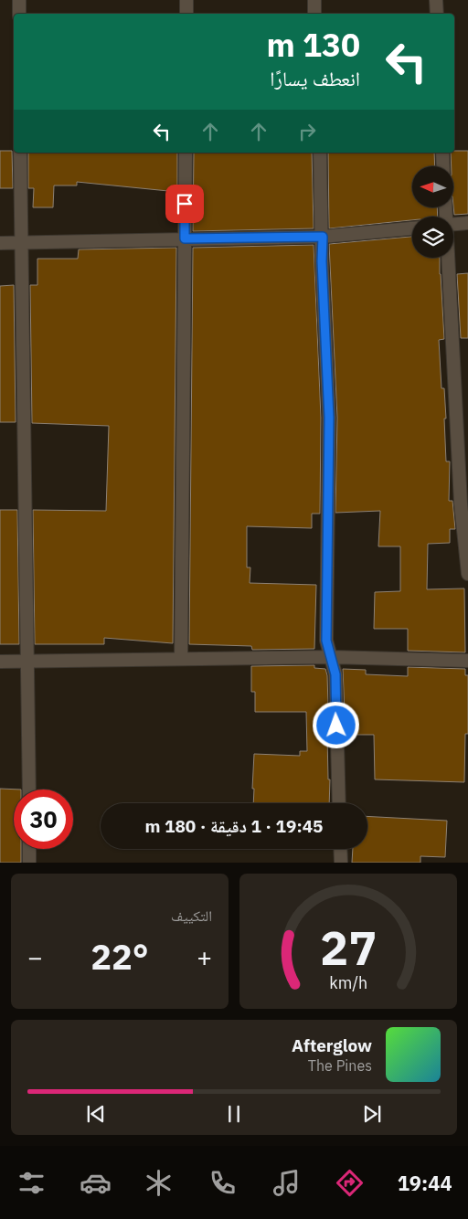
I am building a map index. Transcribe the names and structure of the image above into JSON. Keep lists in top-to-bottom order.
{
  "north": "left",
  "page": {
    "turn": ["130 m", "انعطف يسارًا"],
    "limit": "30",
    "trip": "19:45 · 1 دقيقة · 180 m",
    "tile": "التكييف",
    "heat": ["−", "22°", "+"],
    "song": ["Afterglow", "The Pines"],
    "tabs": "19:44",
    "gauge": ["27", "km/h"]
  }
}
